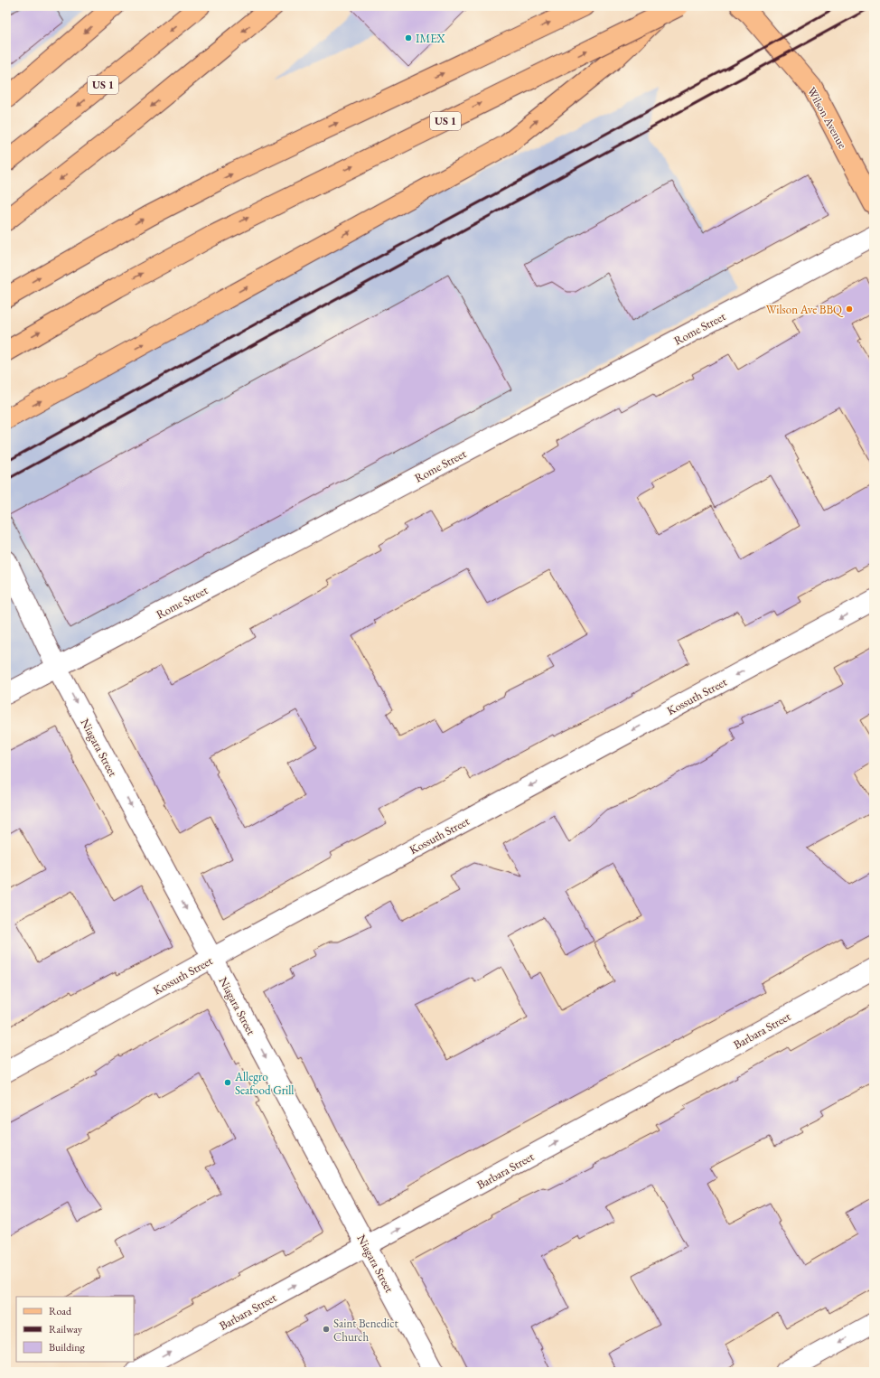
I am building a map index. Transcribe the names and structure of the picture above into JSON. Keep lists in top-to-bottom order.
{
  "streets": {
    "main road": ["US 1", "Wilson Avenue"],
    "street": [
      "Rome Street",
      "Kossuth Street",
      "Niagara Street",
      "Barbara Street"
    ]
  },
  "crossings": [
    ["Rome Street", "Niagara Street"],
    ["Kossuth Street", "Niagara Street"],
    ["Niagara Street", "Barbara Street"]
  ],
  "one_way": ["Kossuth Street", "Niagara Street", "Barbara Street"],
  "places": [
    "IMEX",
    "Wilson Ave BBQ",
    "Allegro Seafood Grill",
    "Saint Benedict Church"
  ],
  "legend": ["Road", "Railway", "Building"]
}
